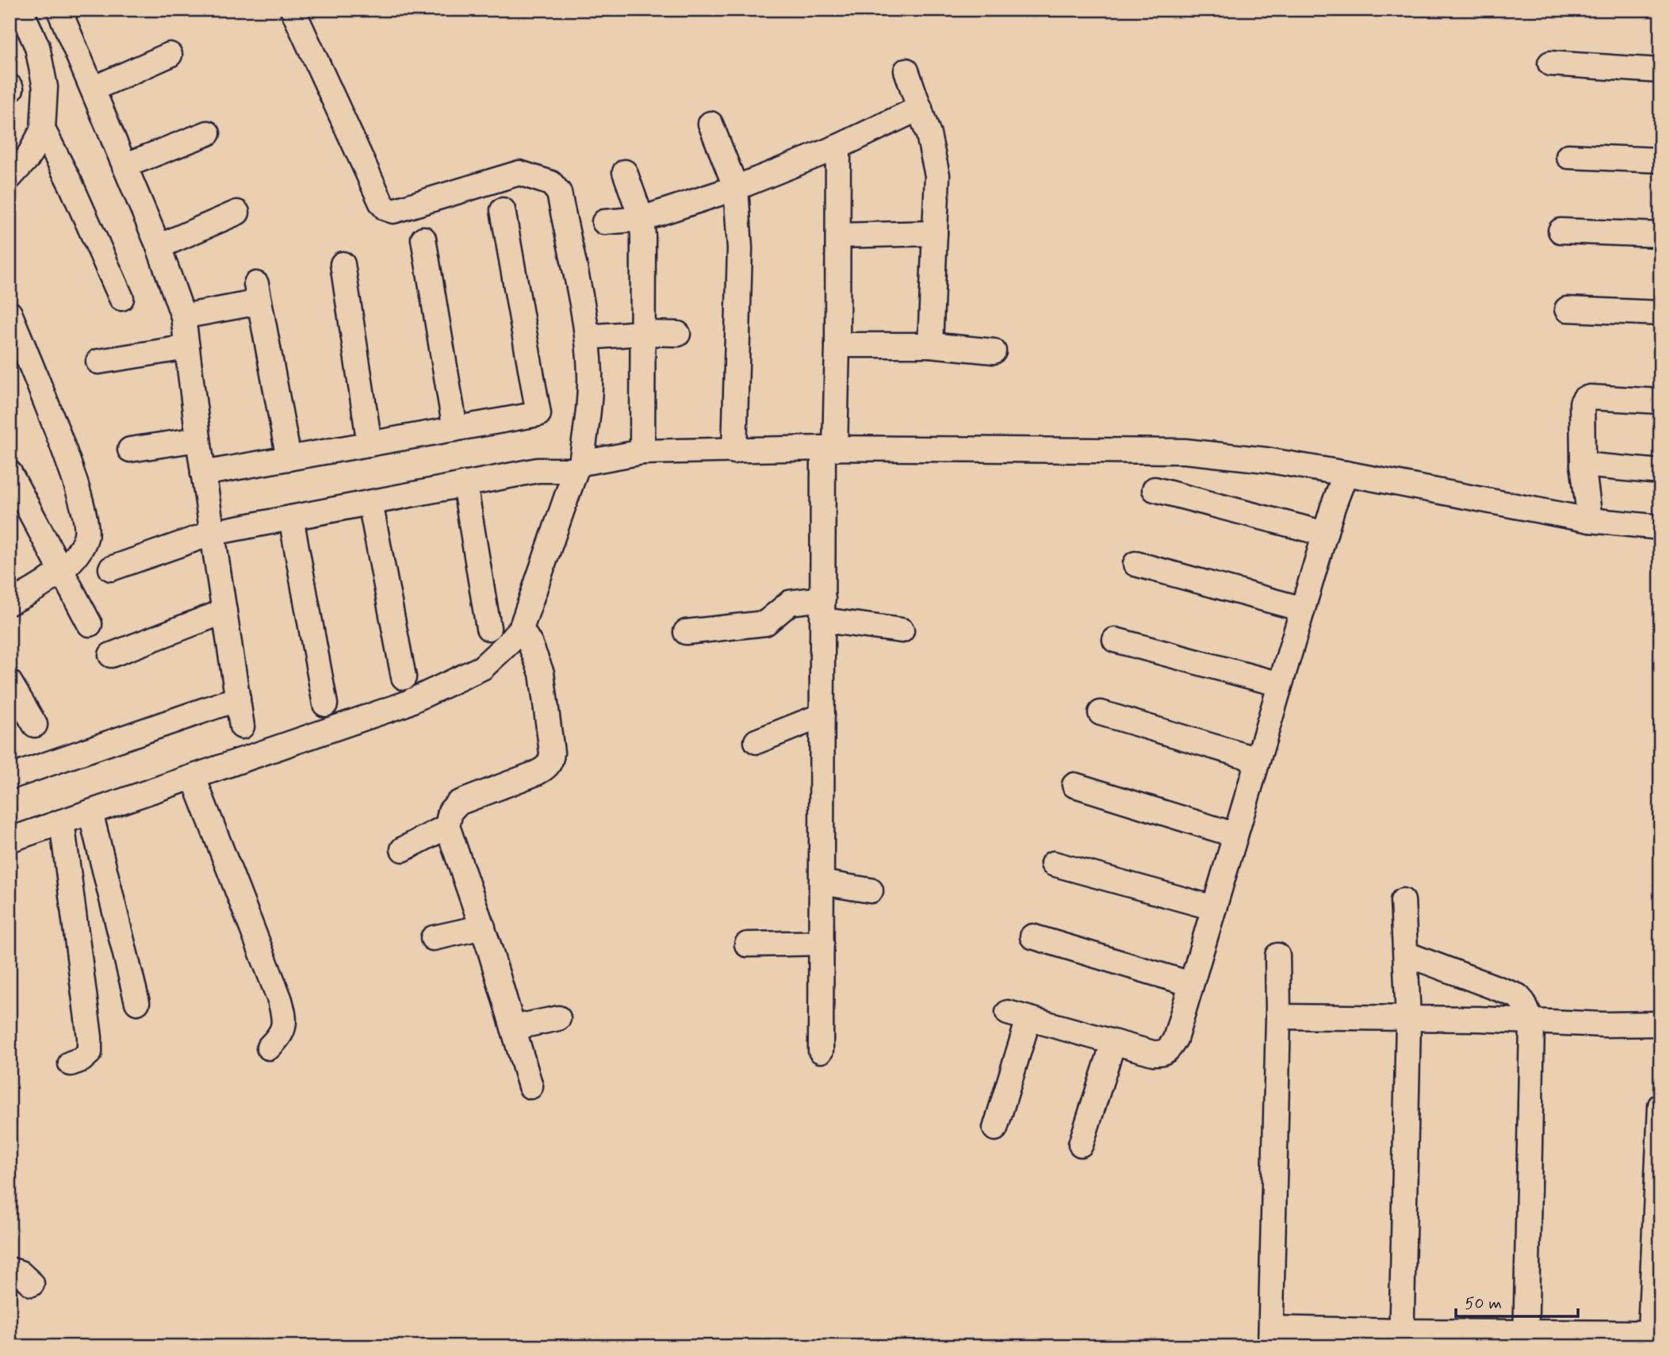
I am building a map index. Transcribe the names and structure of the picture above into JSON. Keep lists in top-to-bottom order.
{
  "scale_bar": "50 m"
}
